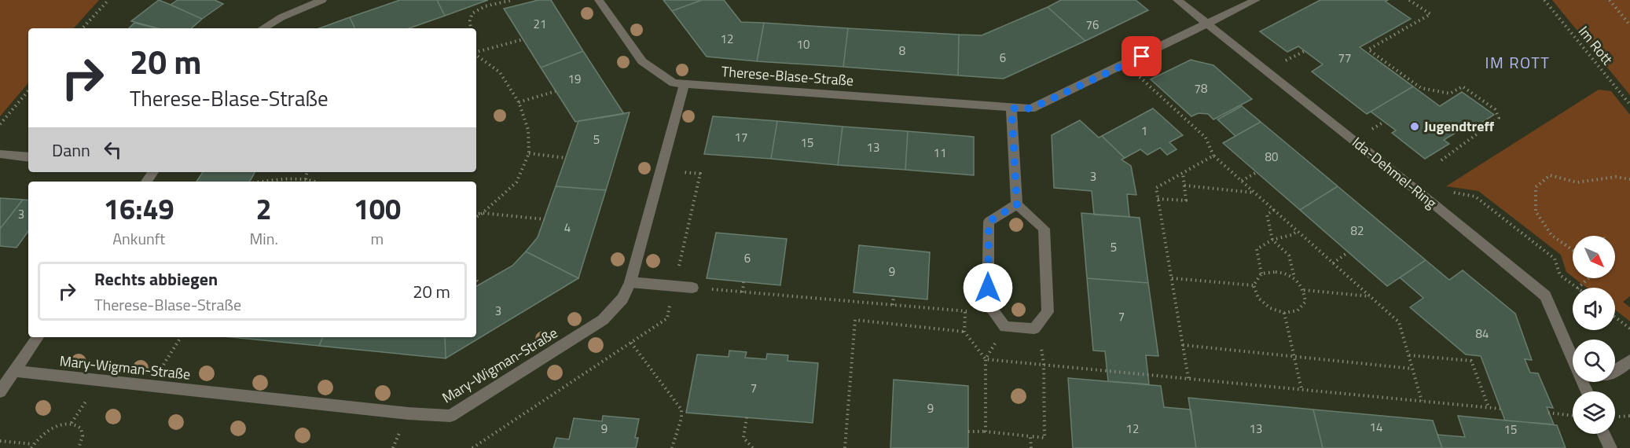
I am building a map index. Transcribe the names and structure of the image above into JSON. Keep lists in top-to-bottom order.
{
  "streets": {
    "street": ["Therese-Blase-Straße", "Ida-Dehmel-Ring", "Mary-Wigman-Straße"],
    "path": ["Im Rott"]
  },
  "crossings": [
    ["Therese-Blase-Straße", "Ida-Dehmel-Ring"],
    ["Therese-Blase-Straße", "Mary-Wigman-Straße"]
  ],
  "districts": ["IM ROTT"],
  "places": ["Jugendtreff"],
  "house_numbers": [
    "21",
    "76",
    "12",
    "10",
    "8",
    "6",
    "77",
    "19",
    "78",
    "1",
    "17",
    "5",
    "15",
    "13",
    "11",
    "80",
    "3",
    "3",
    "4",
    "82",
    "5",
    "6",
    "9",
    "3",
    "7",
    "84",
    "7",
    "9",
    "14",
    "9",
    "12",
    "13",
    "15"
  ],
  "north": "bottom right",
  "page": {
    "turn": ["20 m", "Therese-Blase-Straße"],
    "then": "Dann",
    "eta": [
      "16:49",
      "Ankunft",
      "2",
      "Min.",
      "100",
      "m"
    ],
    "list": [
      {
        "name": "Rechts abbiegen",
        "note": "Therese-Blase-Straße",
        "value": "20 m"
      }
    ]
  }
}
